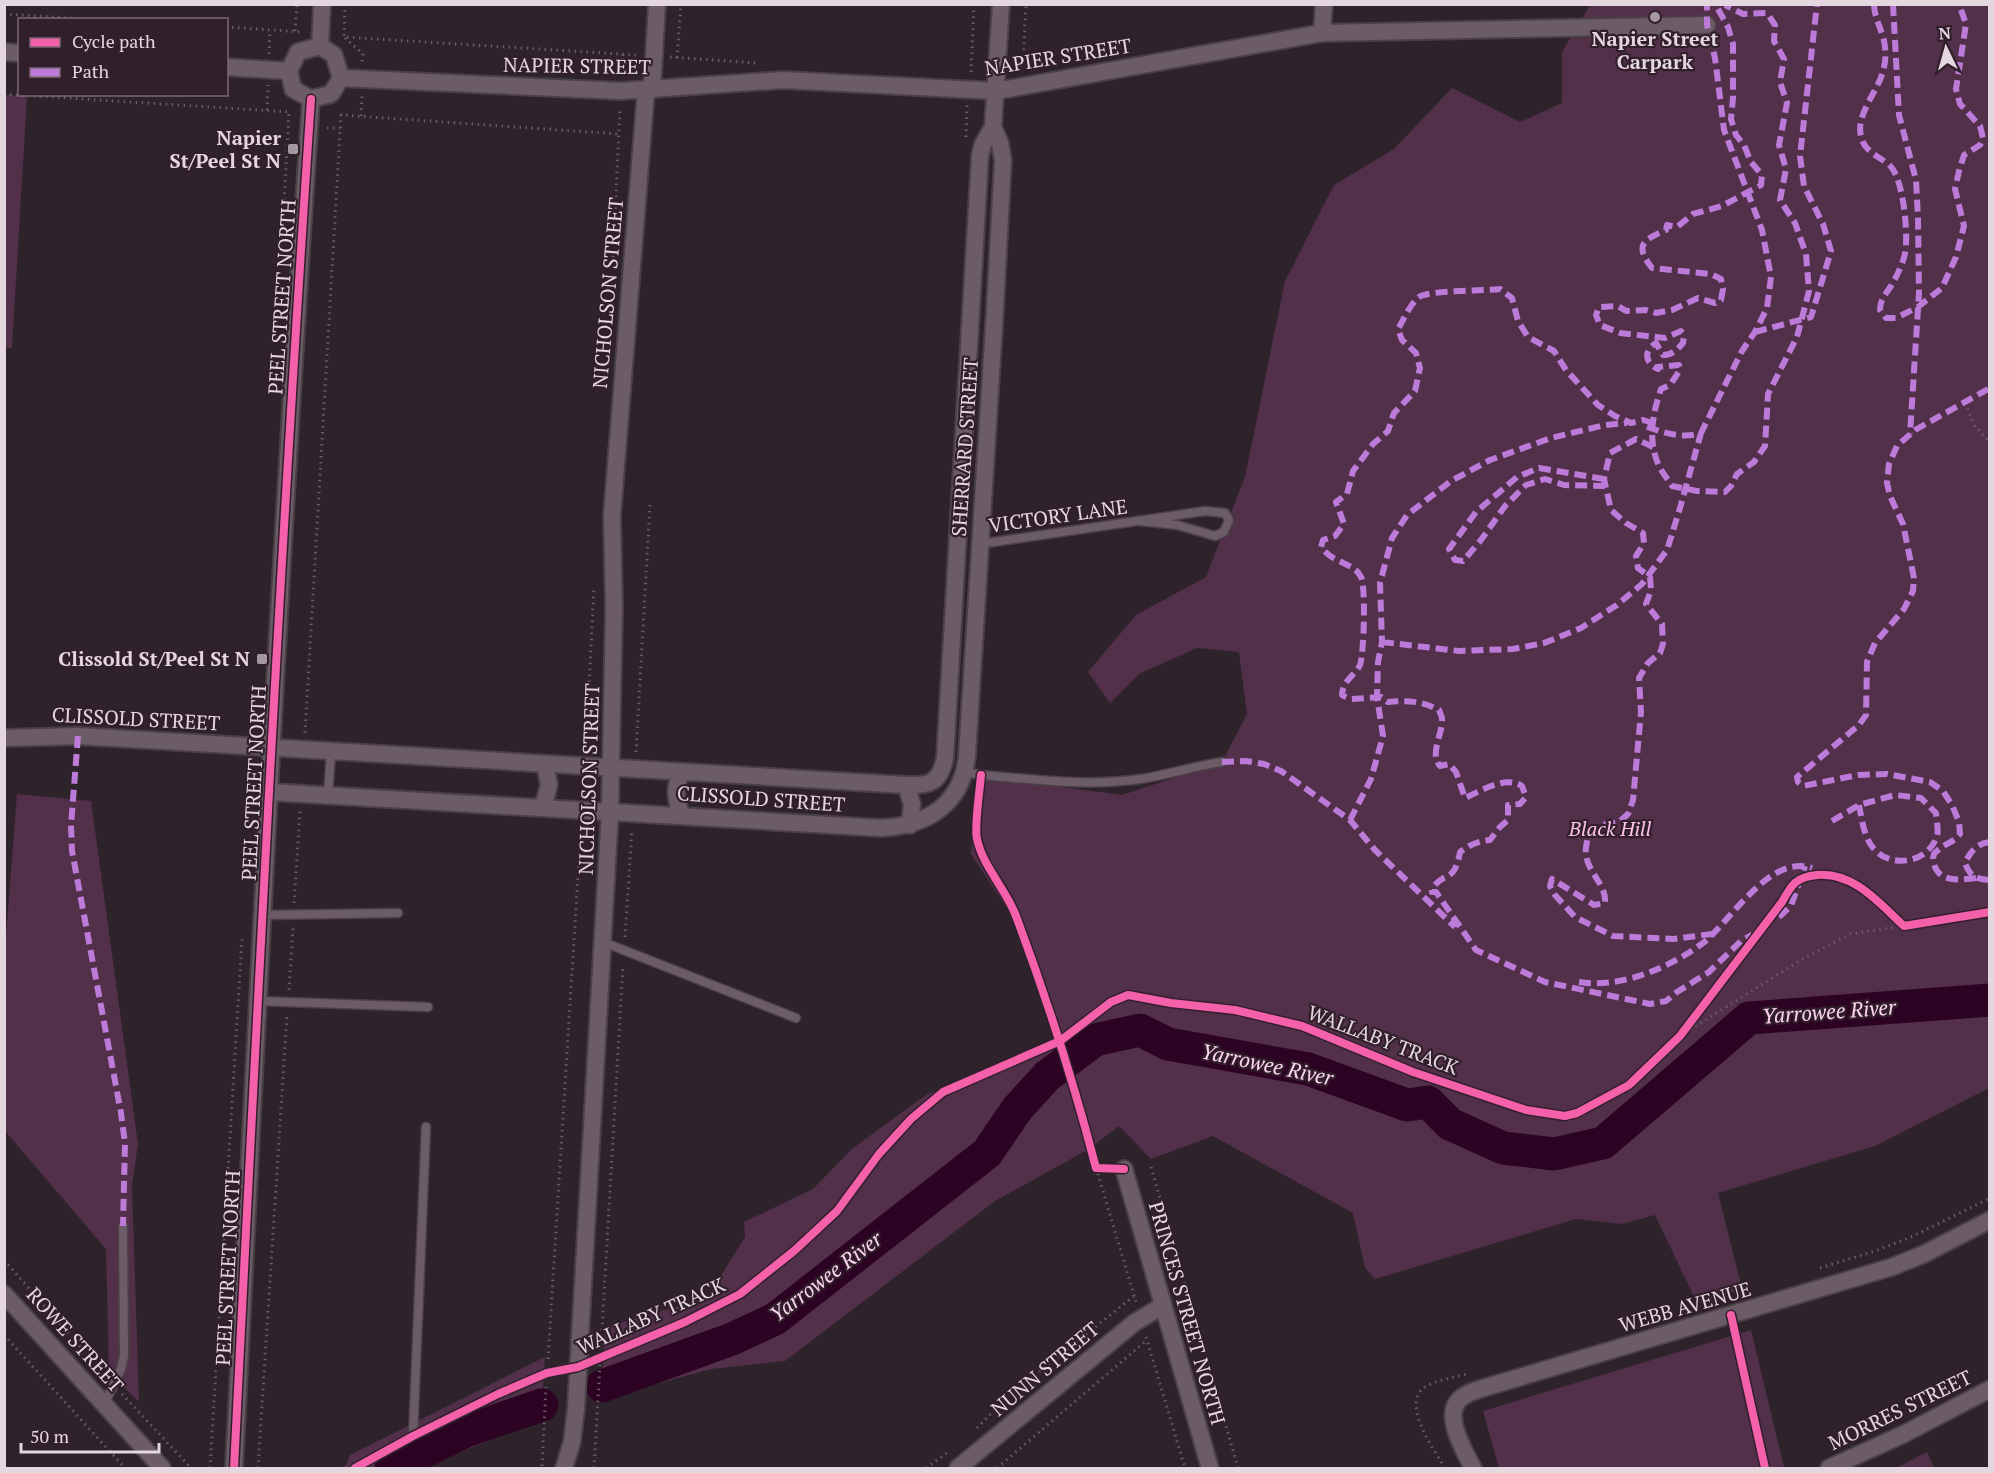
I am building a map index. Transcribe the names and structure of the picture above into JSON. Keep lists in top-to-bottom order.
{
  "streets": {
    "street": [
      "NAPIER STREET",
      "NICHOLSON STREET",
      "PEEL STREET NORTH",
      "SHERRARD STREET",
      "CLISSOLD STREET",
      "WEBB AVENUE",
      "PRINCES STREET NORTH",
      "ROWE STREET",
      "NUNN STREET",
      "MORRES STREET"
    ],
    "lane": ["VICTORY LANE", "WALLABY TRACK"]
  },
  "crossings": [
    ["NAPIER STREET", "NICHOLSON STREET"],
    ["NAPIER STREET", "PEEL STREET NORTH"],
    ["NAPIER STREET", "SHERRARD STREET"],
    ["NICHOLSON STREET", "CLISSOLD STREET"],
    ["NICHOLSON STREET", "WALLABY TRACK"],
    ["PEEL STREET NORTH", "CLISSOLD STREET"],
    ["SHERRARD STREET", "VICTORY LANE"],
    ["SHERRARD STREET", "CLISSOLD STREET"],
    ["PRINCES STREET NORTH", "NUNN STREET"]
  ],
  "water": ["Yarrowee River"],
  "parks": ["Black Hill"],
  "places": {
    "other": ["Napier Street Carpark"],
    "transit": ["Napier St/Peel St N", "Clissold St/Peel St N"]
  },
  "legend": ["Cycle path", "Path"],
  "scale_bar": "50 m",
  "north": "top"
}
